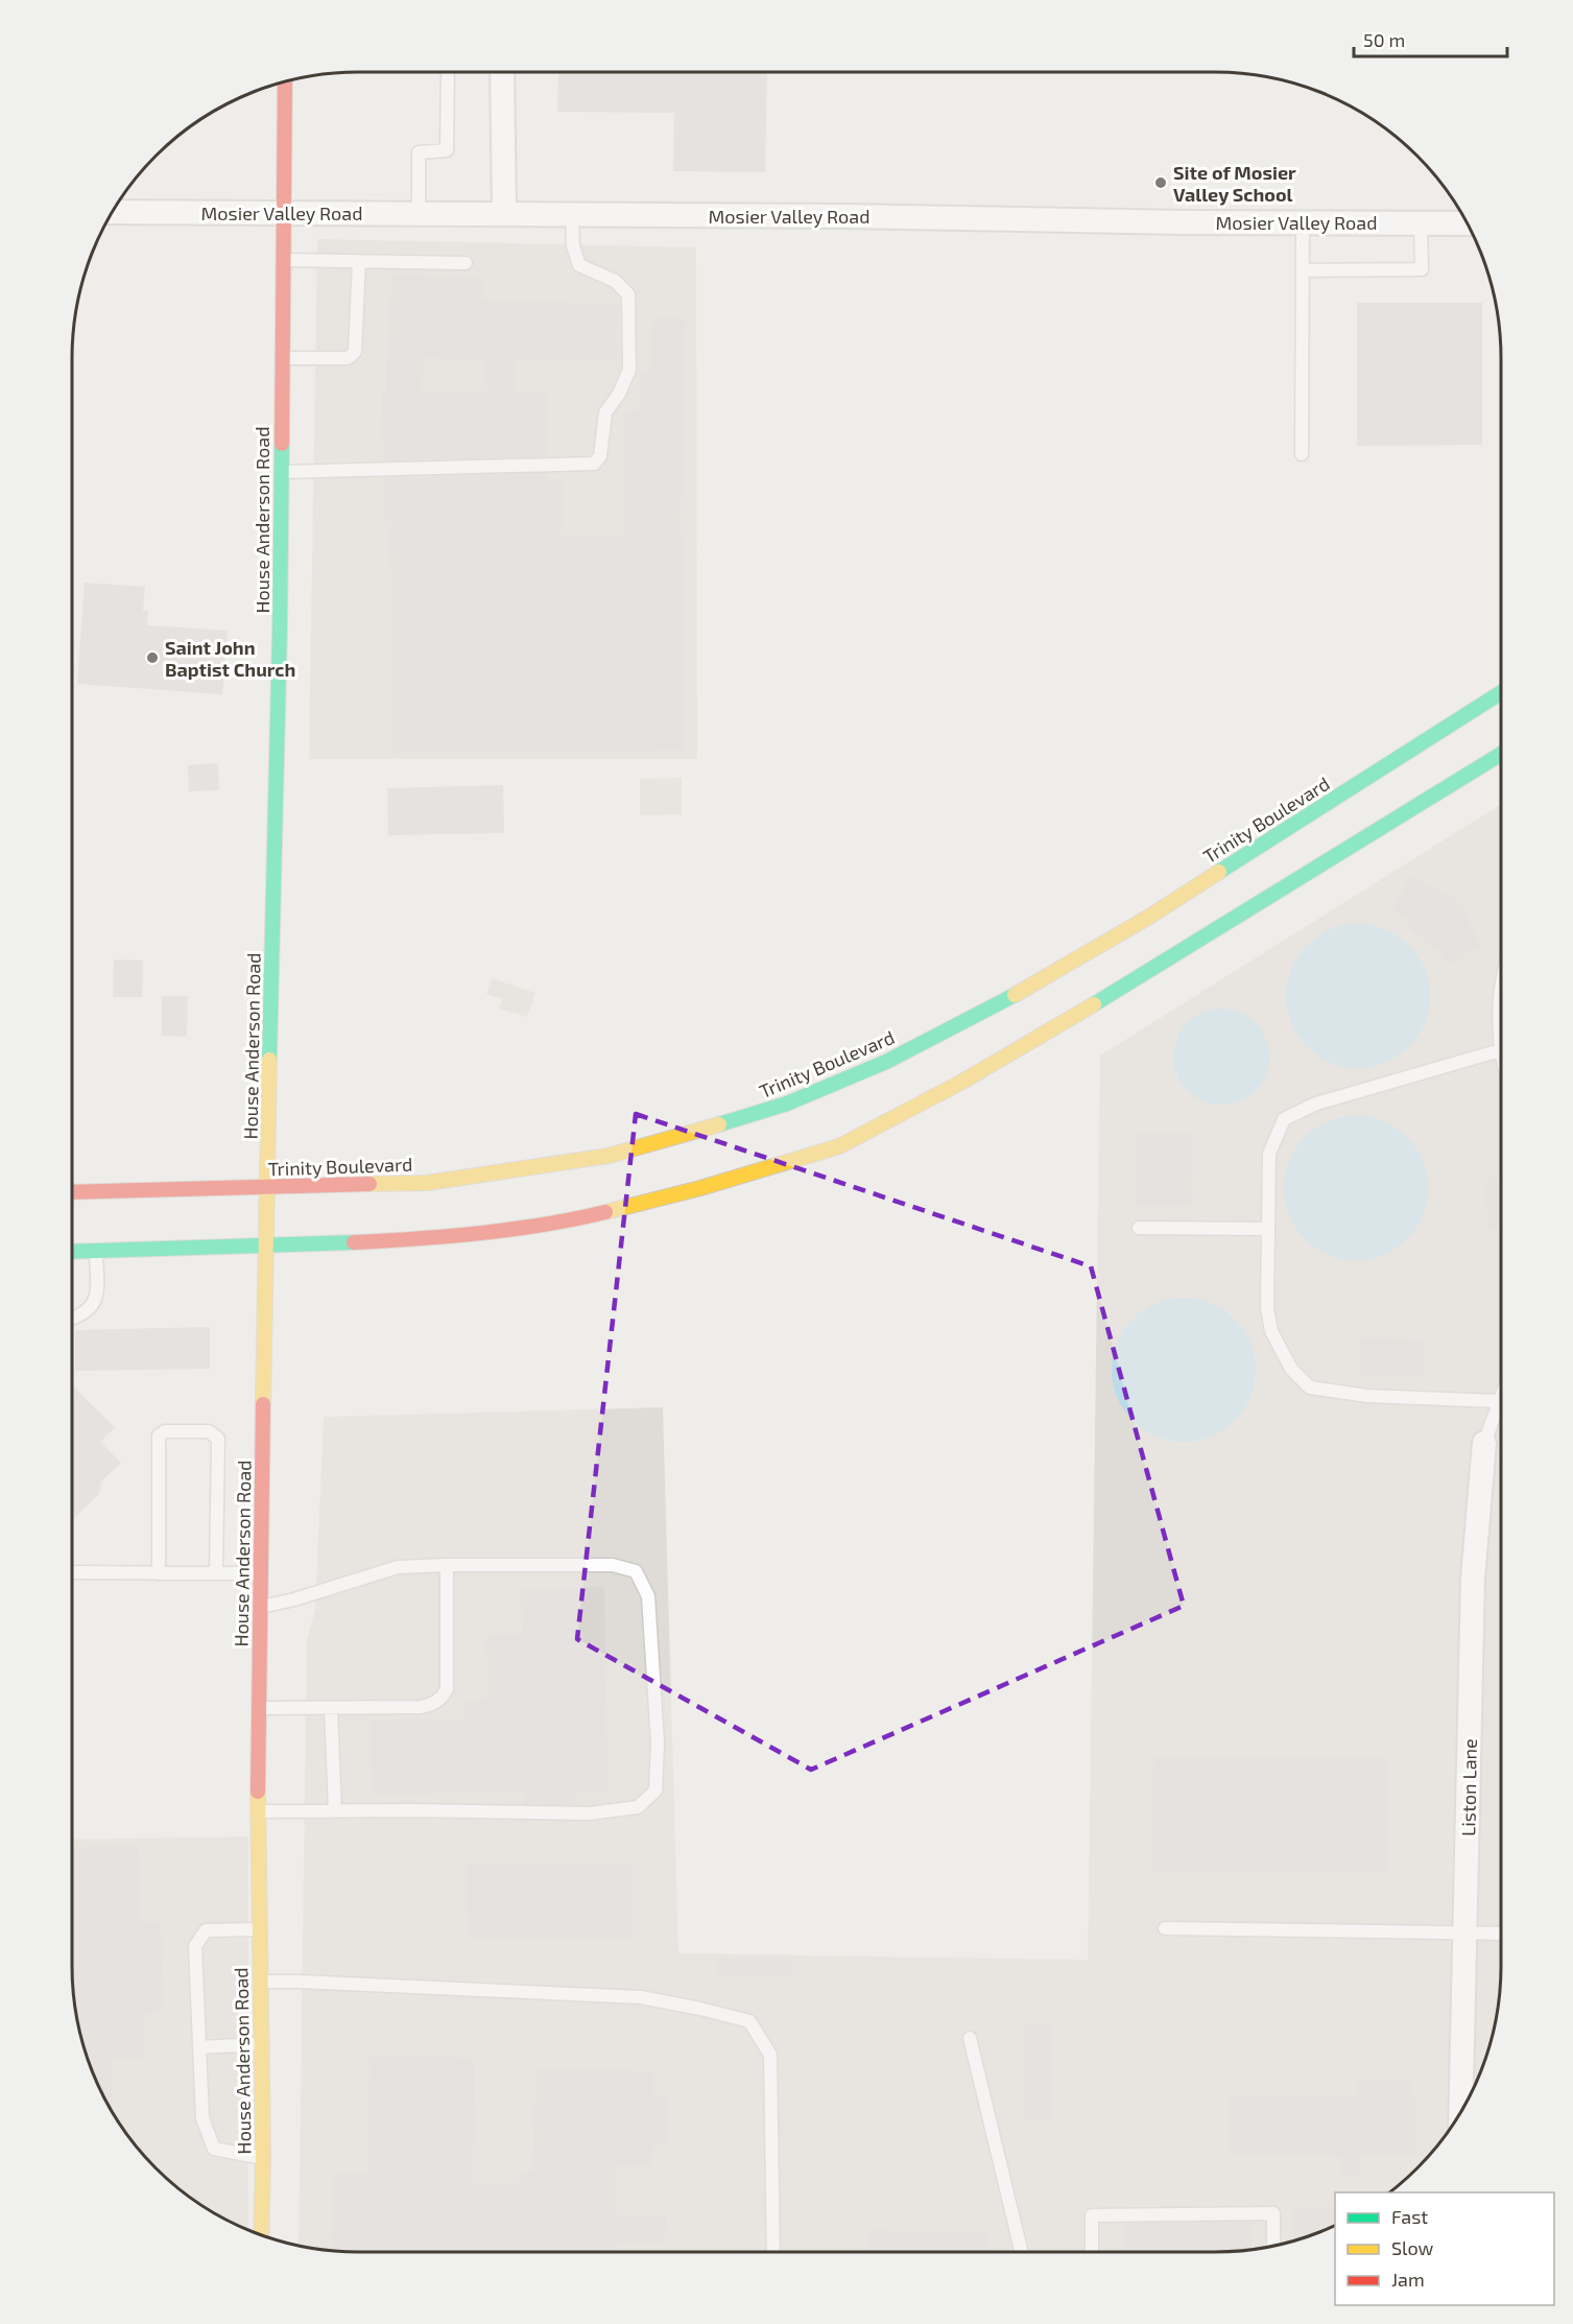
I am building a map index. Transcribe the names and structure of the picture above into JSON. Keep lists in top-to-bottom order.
{
  "streets": {
    "main road": ["House Anderson Road", "Trinity Boulevard"],
    "street": ["Mosier Valley Road", "Liston Lane"]
  },
  "crossings": [
    ["Mosier Valley Road", "House Anderson Road"],
    ["House Anderson Road", "Trinity Boulevard"]
  ],
  "places": ["Site of Mosier Valley School", "Saint John Baptist Church"],
  "legend": ["Fast", "Slow", "Jam"],
  "scale_bar": "50 m"
}
